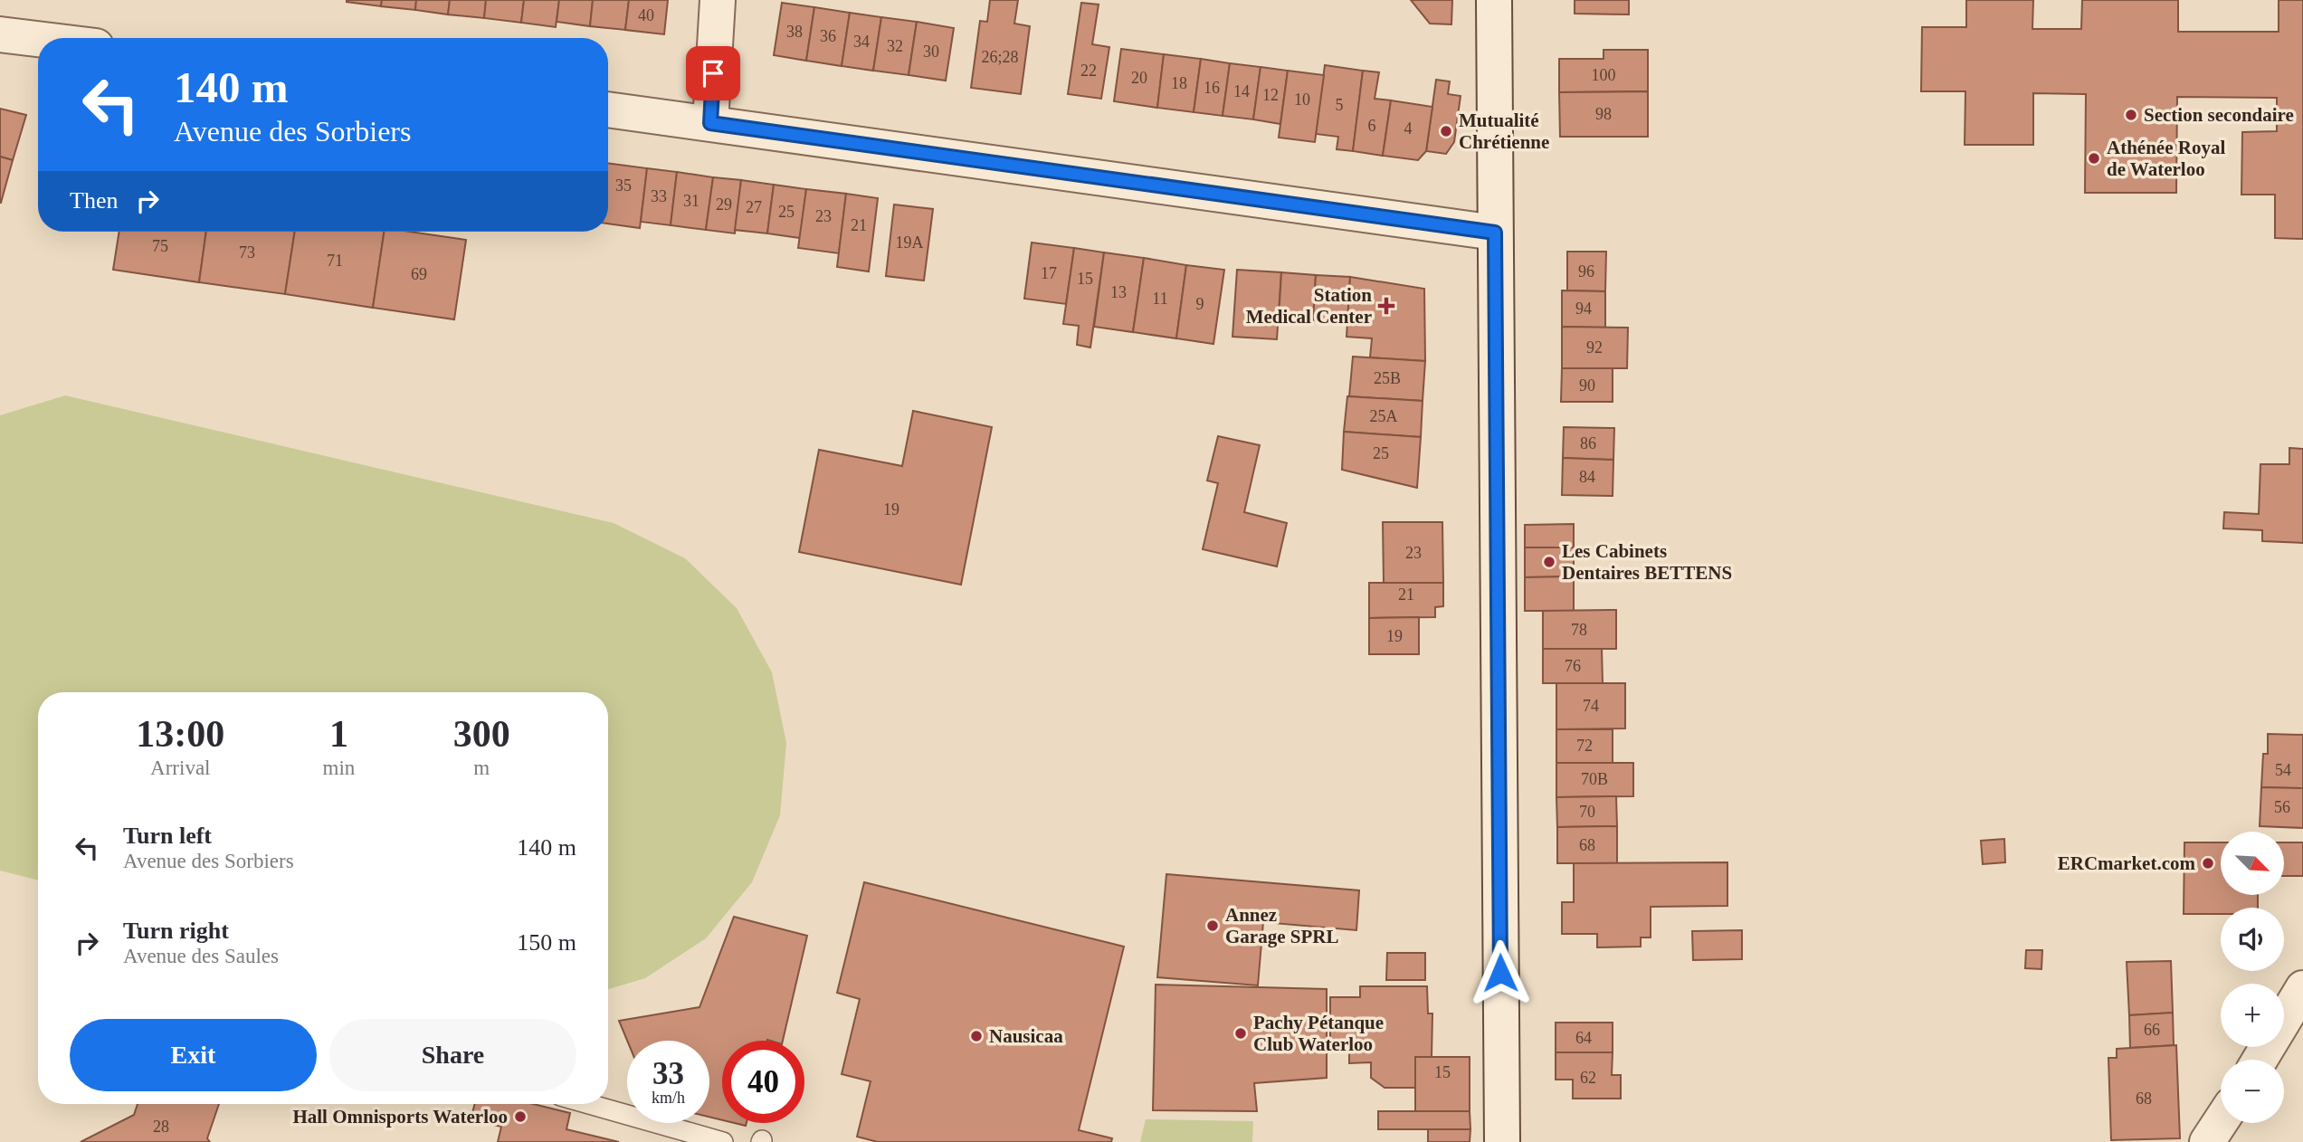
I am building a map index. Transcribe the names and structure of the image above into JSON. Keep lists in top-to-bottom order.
{
  "places": {
    "other": [
      "Section secondaire",
      "Mutualité Chrétienne",
      "Athénée Royal de Waterloo",
      "Les Cabinets Dentaires BETTENS",
      "ERCmarket.com",
      "Annez Garage SPRL",
      "Pachy Pétanque Club Waterloo",
      "Nausicaa",
      "Hall Omnisports Waterloo"
    ],
    "health": ["Station Medical Center"]
  },
  "house_numbers": [
    "40",
    "38",
    "36",
    "34",
    "32",
    "30",
    "26;28",
    "22",
    "100",
    "20",
    "18",
    "16",
    "14",
    "12",
    "10",
    "5",
    "98",
    "6",
    "4",
    "35",
    "33",
    "31",
    "29",
    "27",
    "25",
    "23",
    "21",
    "19A",
    "75",
    "73",
    "71",
    "96",
    "17",
    "69",
    "15",
    "13",
    "11",
    "9",
    "94",
    "92",
    "25B",
    "90",
    "25A",
    "86",
    "25",
    "84",
    "19",
    "23",
    "21",
    "78",
    "19",
    "76",
    "74",
    "72",
    "54",
    "70B",
    "56",
    "70",
    "68",
    "66",
    "64",
    "15",
    "62",
    "68",
    "28"
  ],
  "north": "bottom right",
  "page": {
    "turn": ["140 m", "Avenue des Sorbiers"],
    "then": "Then",
    "eta": [
      "13:00",
      "Arrival",
      "1",
      "min",
      "300",
      "m"
    ],
    "list": [
      {
        "name": "Turn left",
        "note": "Avenue des Sorbiers",
        "value": "140 m"
      },
      {
        "name": "Turn right",
        "note": "Avenue des Saules",
        "value": "150 m"
      }
    ],
    "map_buttons": ["+", "−"],
    "buttons": ["Exit", "Share"],
    "speed": "33 km/h",
    "limit": "40"
  }
}
